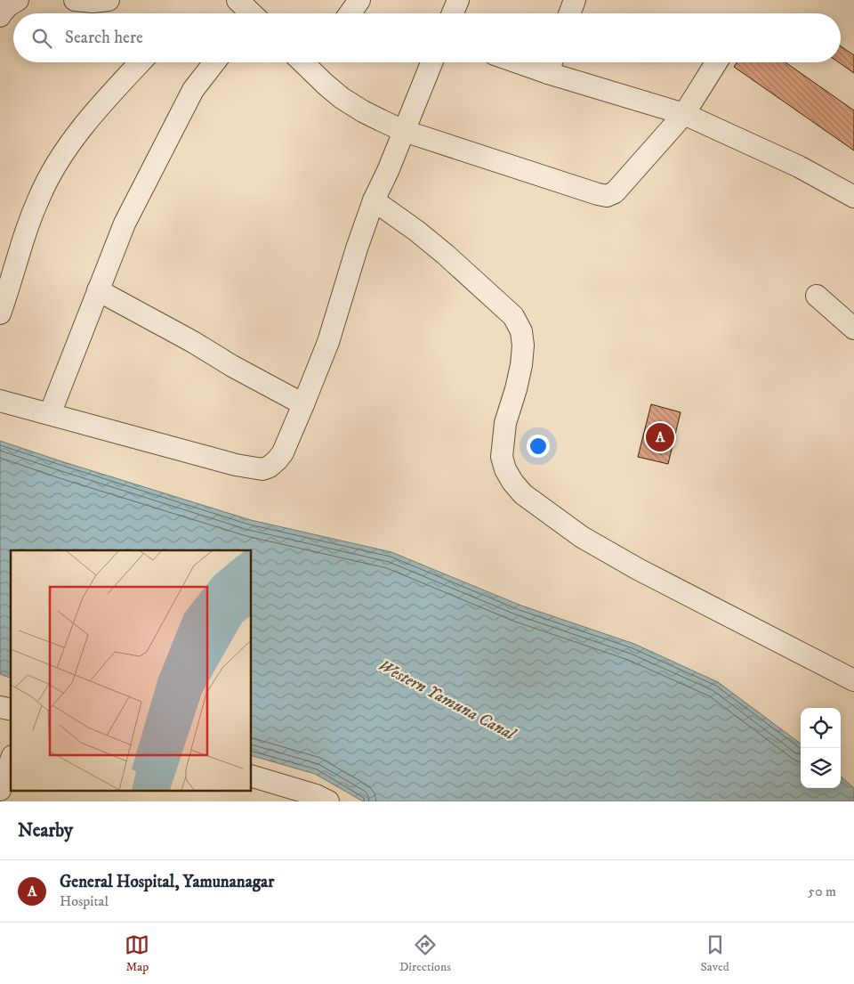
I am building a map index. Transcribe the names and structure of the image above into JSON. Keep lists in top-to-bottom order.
{
  "water": ["Western Yamuna Canal"],
  "page": {
    "search": "Search here",
    "pins": "A",
    "heading": "Nearby",
    "list": [
      {
        "mark": "A",
        "name": "General Hospital, Yamunanagar",
        "note": "Hospital",
        "value": "50 m"
      }
    ],
    "nav": ["Map", "Directions", "Saved"]
  }
}
